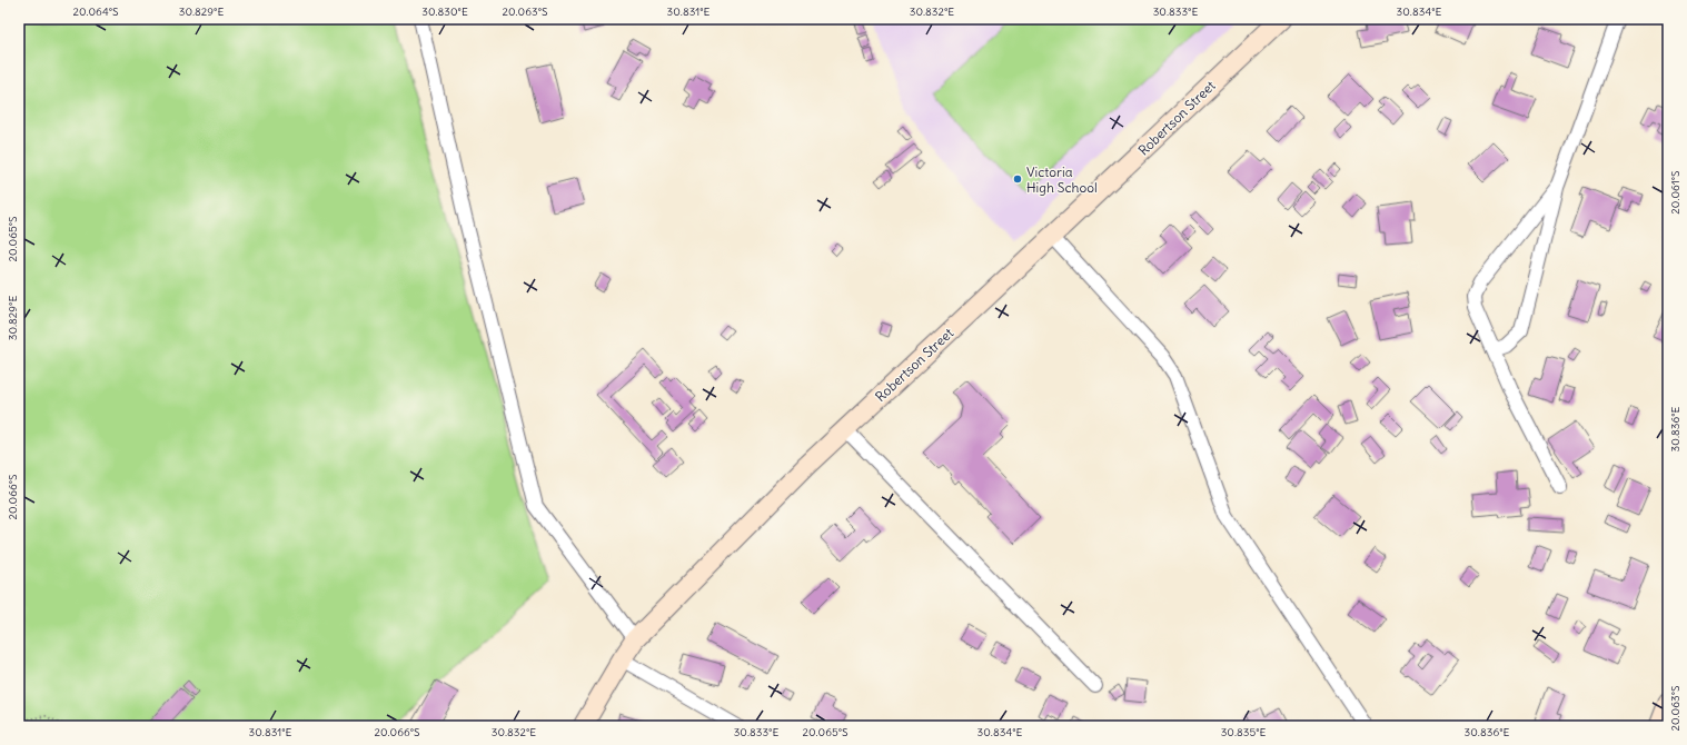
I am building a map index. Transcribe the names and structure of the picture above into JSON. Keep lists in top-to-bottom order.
{
  "streets": {
    "street": ["Robertson Street"]
  },
  "places": ["Victoria High School"],
  "coordinates": [
    "20.064°S",
    "30.829°E",
    "30.830°E",
    "20.063°S",
    "30.831°E",
    "30.832°E",
    "30.833°E",
    "30.834°E",
    "20.061°S",
    "20.065°S",
    "30.836°E",
    "20.066°S",
    "30.835°E"
  ]
}
